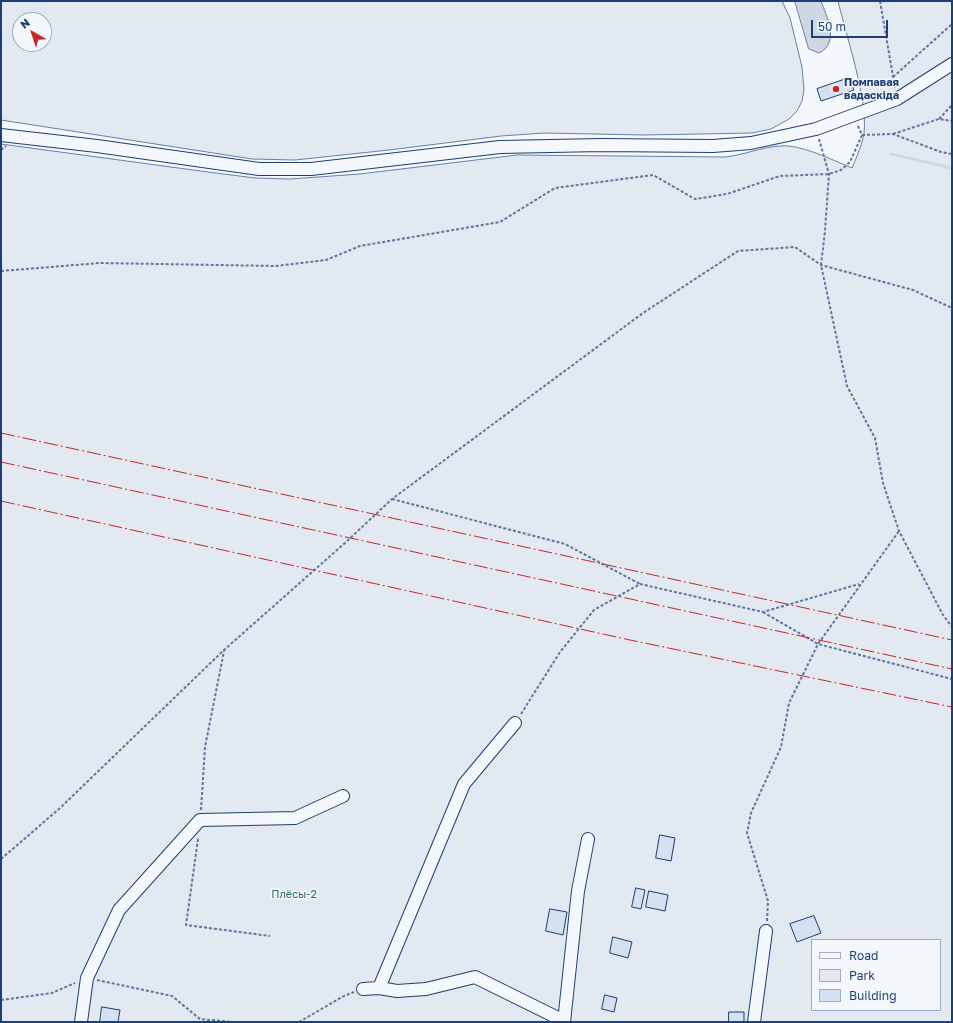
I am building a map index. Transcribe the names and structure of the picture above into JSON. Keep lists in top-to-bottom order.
{
  "parks": ["Плёсы-2"],
  "places": ["Помпавая вадаскіда"],
  "legend": ["Road", "Park", "Building"],
  "scale_bar": "50 m",
  "north": "top left"
}
